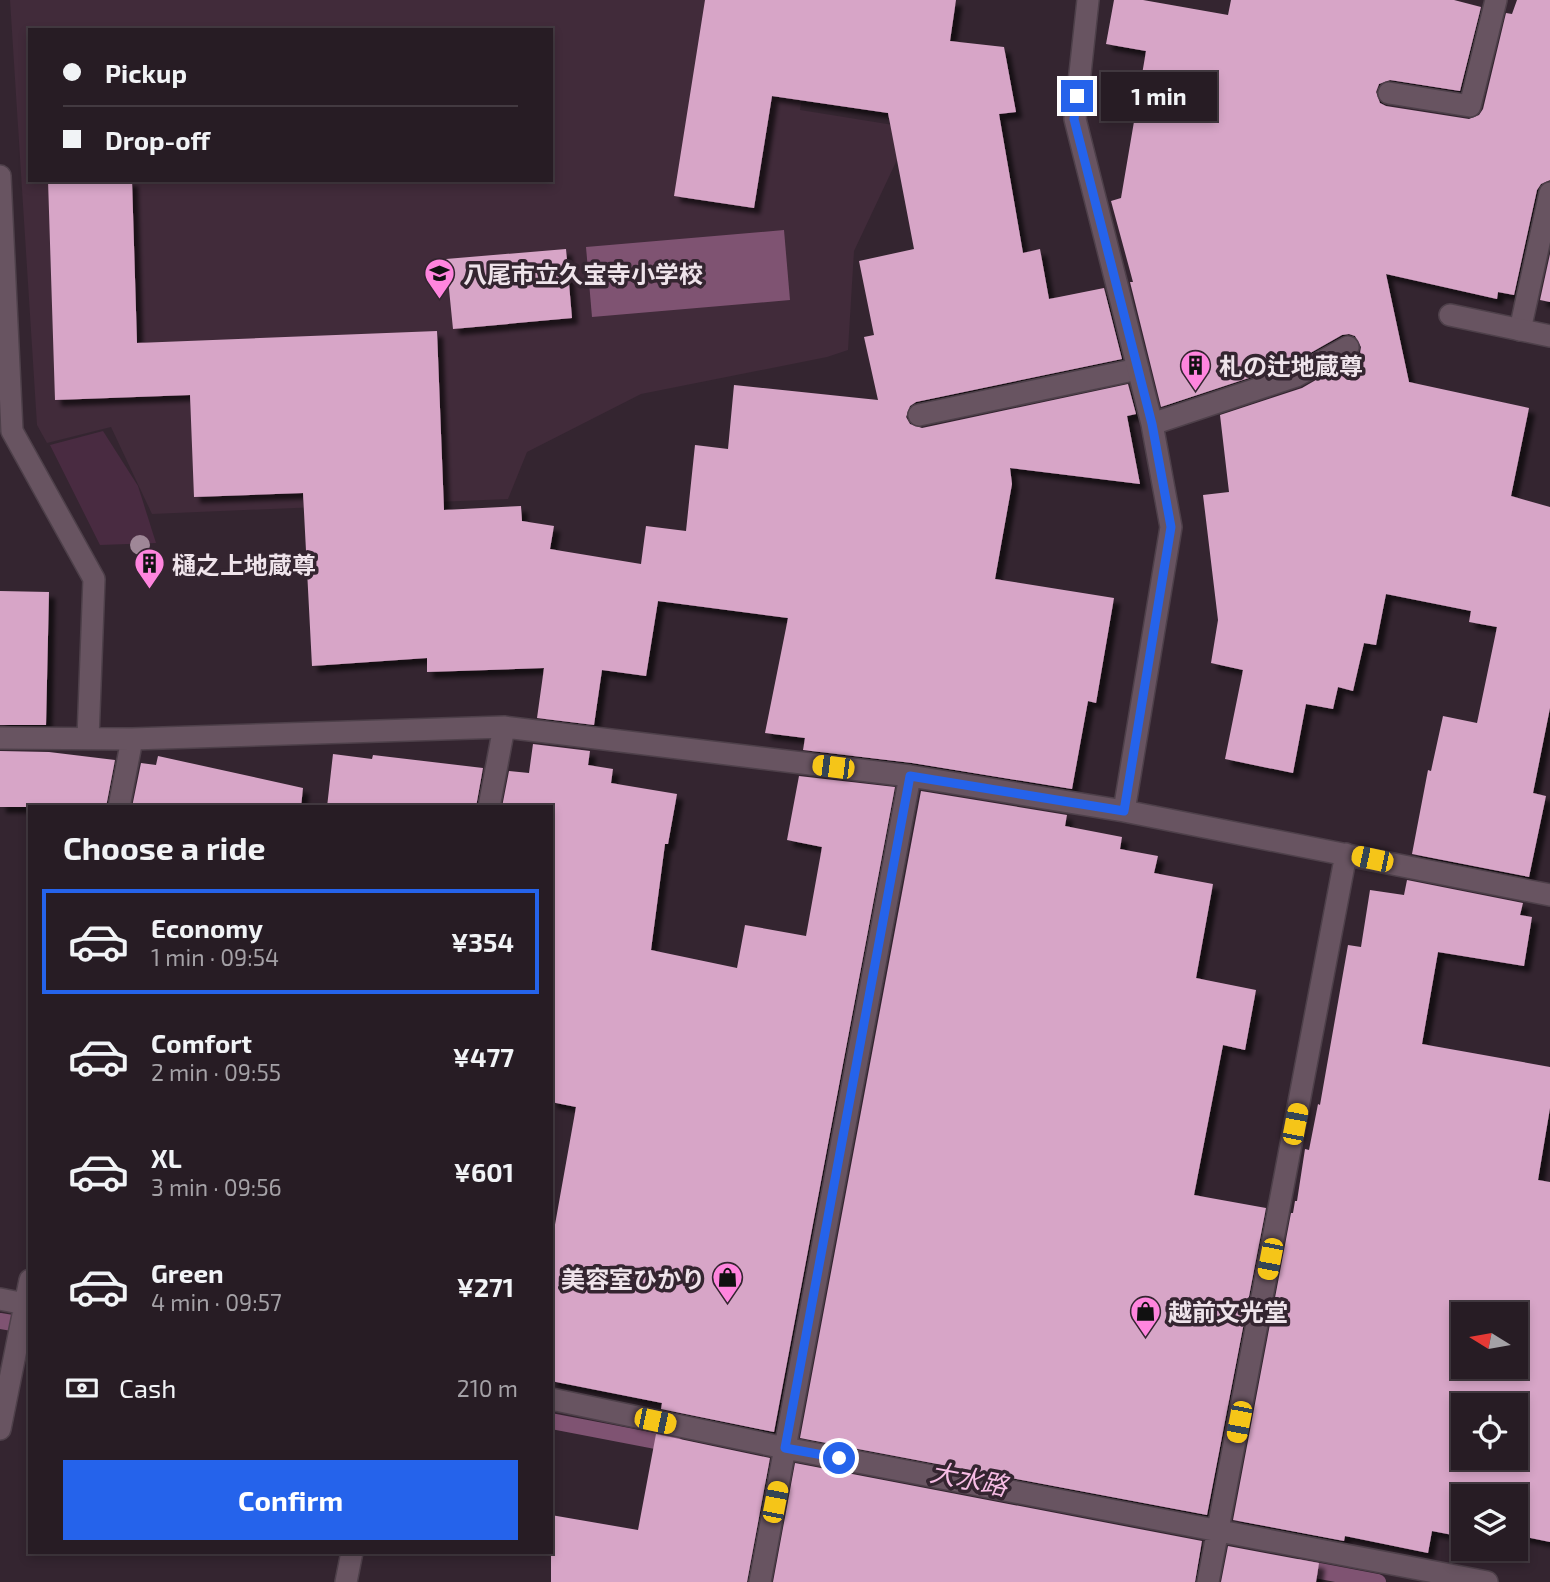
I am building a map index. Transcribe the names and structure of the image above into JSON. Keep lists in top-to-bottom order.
{
  "water": ["大水路"],
  "places": {
    "school or university": ["八尾市立久宝寺小学校"],
    "building": ["札の辻地蔵尊", "樋之上地蔵尊"],
    "shop": ["美容室ひかり", "越前文光堂"]
  },
  "north": "left",
  "page": {
    "banner": ["Pickup", "Drop-off"],
    "bubble": "1 min",
    "heading": "Choose a ride",
    "list": [
      {
        "name": "Economy",
        "note": "1 min · 09:54",
        "value": "¥354"
      },
      {
        "name": "Comfort",
        "note": "2 min · 09:55",
        "value": "¥477"
      },
      {
        "name": "XL",
        "note": "3 min · 09:56",
        "value": "¥601"
      },
      {
        "name": "Green",
        "note": "4 min · 09:57",
        "value": "¥271"
      }
    ],
    "pay": ["Cash", "210 m"],
    "buttons": "Confirm"
  }
}
